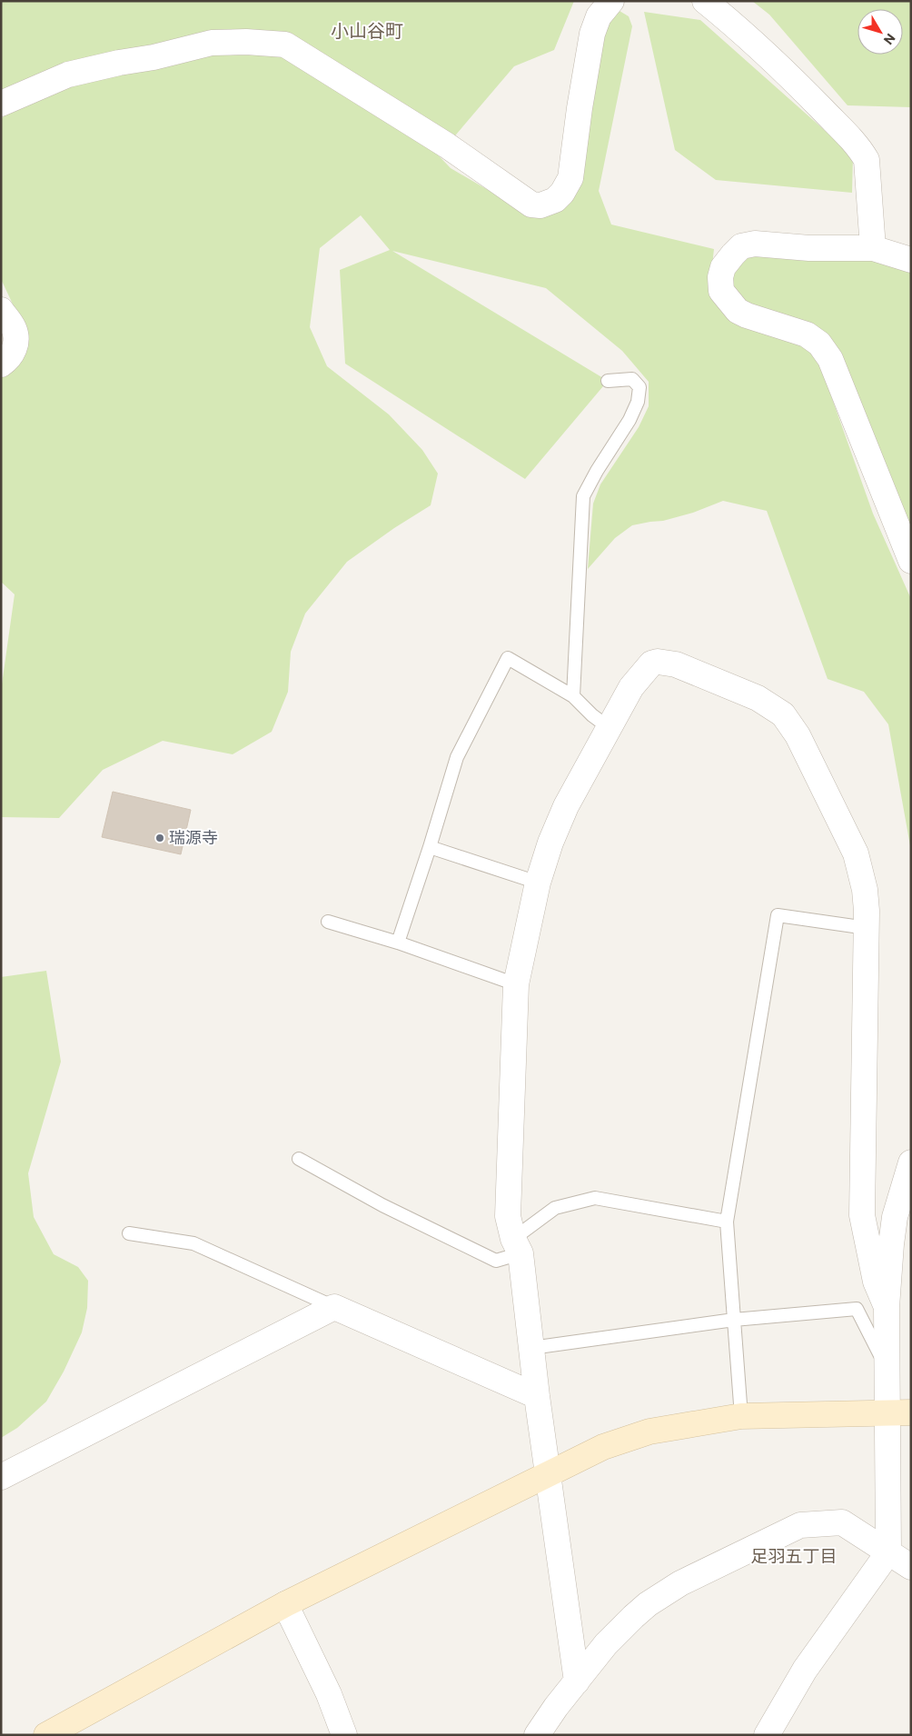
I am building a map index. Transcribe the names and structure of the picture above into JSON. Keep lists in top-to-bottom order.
{
  "districts": ["小山谷町", "足羽五丁目"],
  "places": ["瑞源寺"],
  "north": "bottom right"
}
